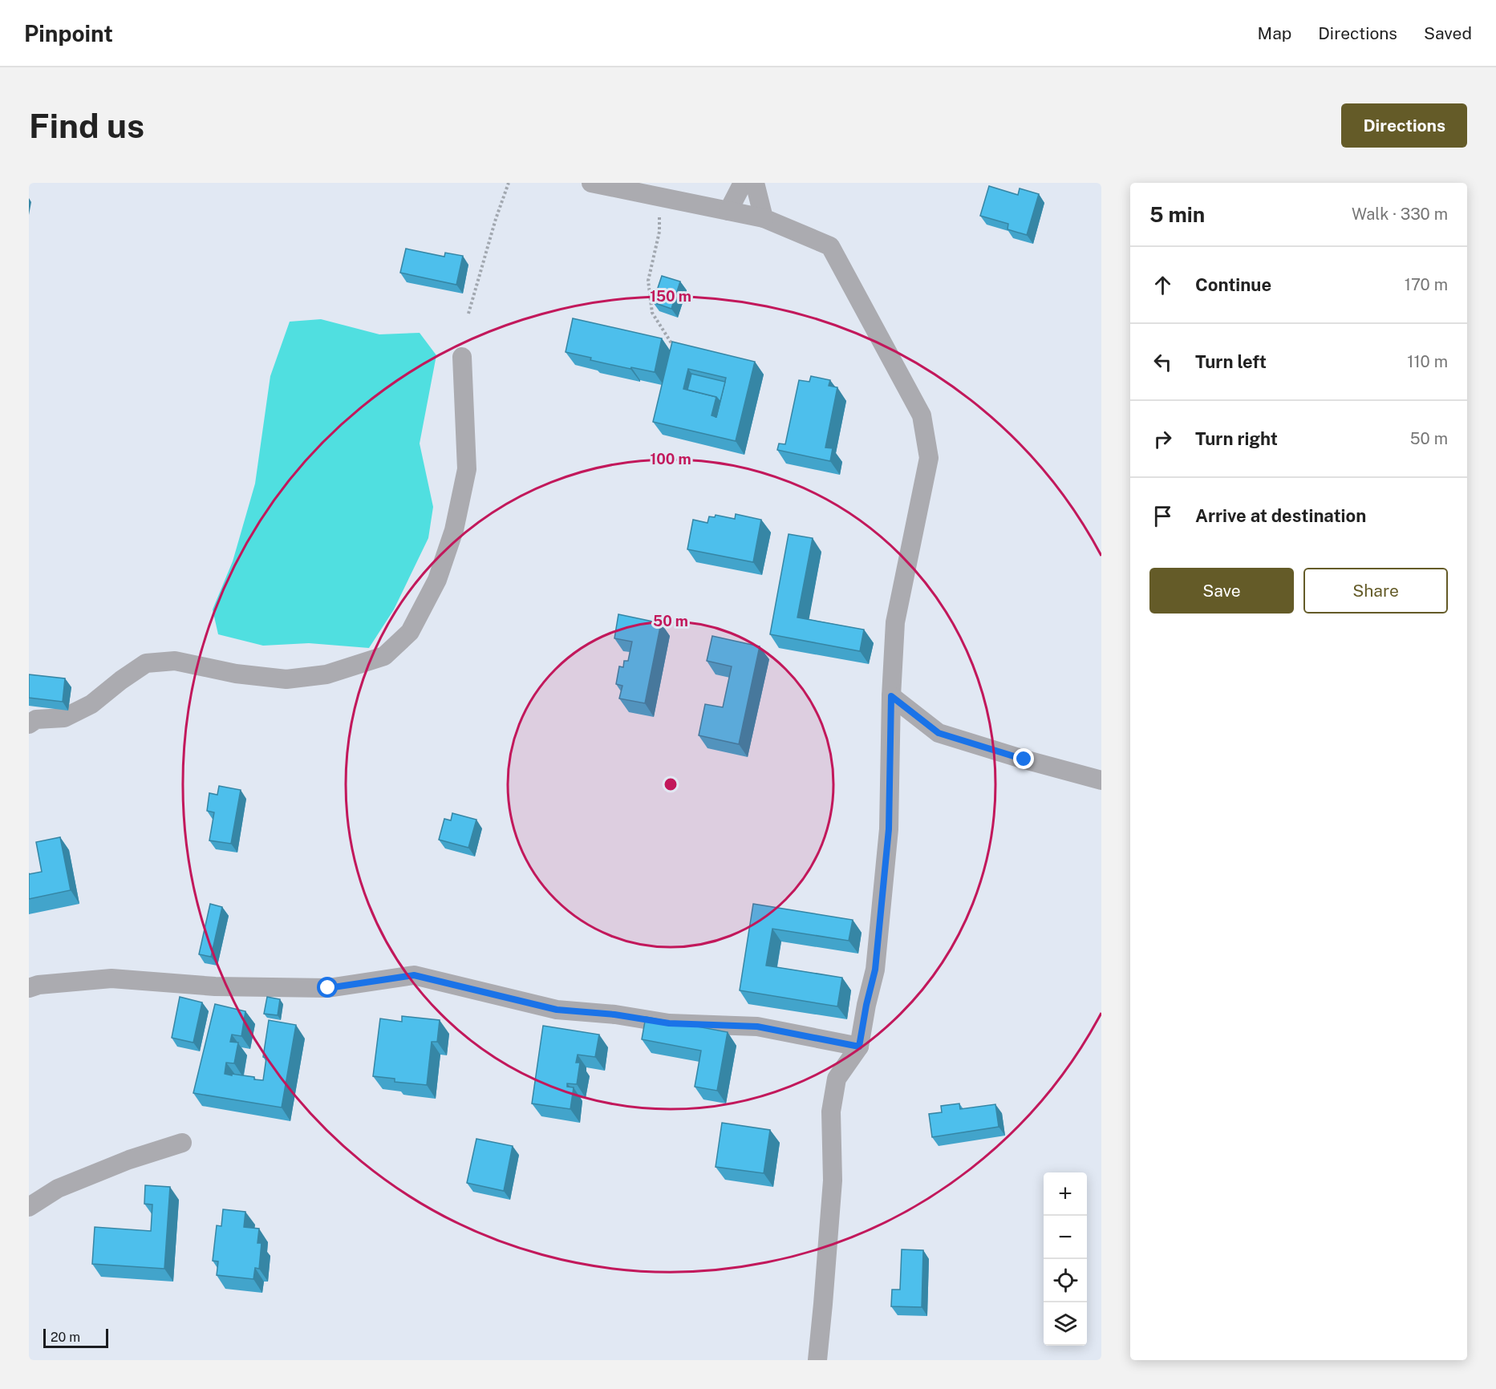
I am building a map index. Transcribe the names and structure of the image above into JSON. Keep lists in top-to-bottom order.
{
  "scale_bar": "20 m",
  "page": {
    "header": "Pinpoint",
    "nav": ["Map", "Directions", "Saved"],
    "buttons": [
      "Directions",
      ["Save", "Share"]
    ],
    "title": "Find us",
    "heading": ["5 min", "Walk · 330 m"],
    "list": [
      ["Continue", "170 m"],
      ["Turn left", "110 m"],
      ["Turn right", "50 m"],
      "Arrive at destination"
    ],
    "map_buttons": ["+", "−"],
    "scale": "20 m"
  },
  "rings": ["150 m", "100 m", "50 m"]
}
